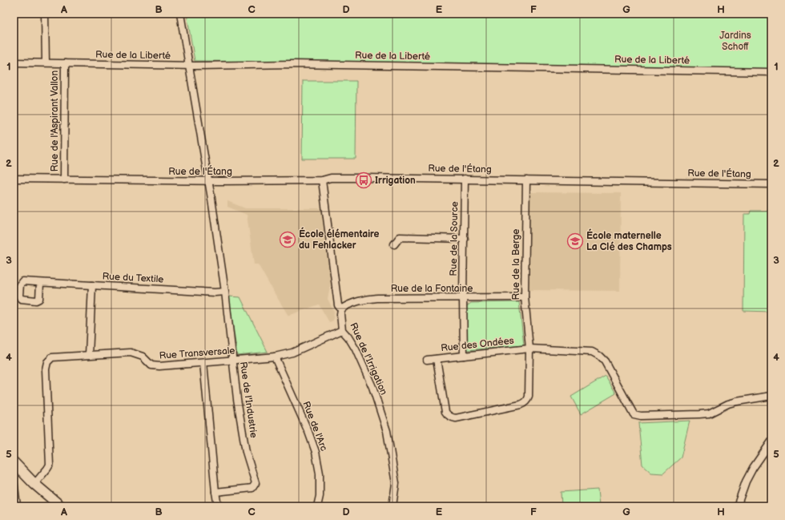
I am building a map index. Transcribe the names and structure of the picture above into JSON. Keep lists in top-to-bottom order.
{
  "streets": {
    "street": [
      "Rue de la Liberté",
      "Rue de l'Aspirant Vallon",
      "Rue de l'Étang",
      "Rue de la Source",
      "Rue de la Berge",
      "Rue du Textile",
      "Rue de la Fontaine",
      "Rue des Ondées",
      "Rue Transversale",
      "Rue de l'Irrigation",
      "Rue de l'Industrie",
      "Rue de l'Arc"
    ]
  },
  "crossings": [
    ["Rue de la Liberté", "Rue de l'Aspirant Vallon"],
    ["Rue de la Liberté", "Rue de l'Industrie"],
    ["Rue de l'Aspirant Vallon", "Rue de l'Étang"],
    ["Rue de l'Étang", "Rue de la Source"],
    ["Rue de l'Étang", "Rue de la Berge"],
    ["Rue de l'Étang", "Rue de l'Irrigation"],
    ["Rue de l'Étang", "Rue de l'Industrie"],
    ["Rue de la Source", "Rue de la Fontaine"],
    ["Rue de la Source", "Rue des Ondées"],
    ["Rue de la Berge", "Rue de la Fontaine"],
    ["Rue de la Berge", "Rue des Ondées"],
    ["Rue du Textile", "Rue de l'Industrie"],
    ["Rue de la Fontaine", "Rue de l'Irrigation"],
    ["Rue Transversale", "Rue de l'Irrigation"],
    ["Rue Transversale", "Rue de l'Industrie"],
    ["Rue Transversale", "Rue de l'Arc"]
  ],
  "parks": ["Jardins Schoff"],
  "places": {
    "bus stop": ["Irrigation"],
    "school or university": ["École élémentaire du Fehlacker", "École maternelle La Clé des Champs"]
  },
  "grid": {
    "columns": [
      "A",
      "B",
      "C",
      "D",
      "E",
      "F",
      "G",
      "H"
    ],
    "rows": [
      "1",
      "2",
      "3",
      "4",
      "5"
    ]
  }
}
